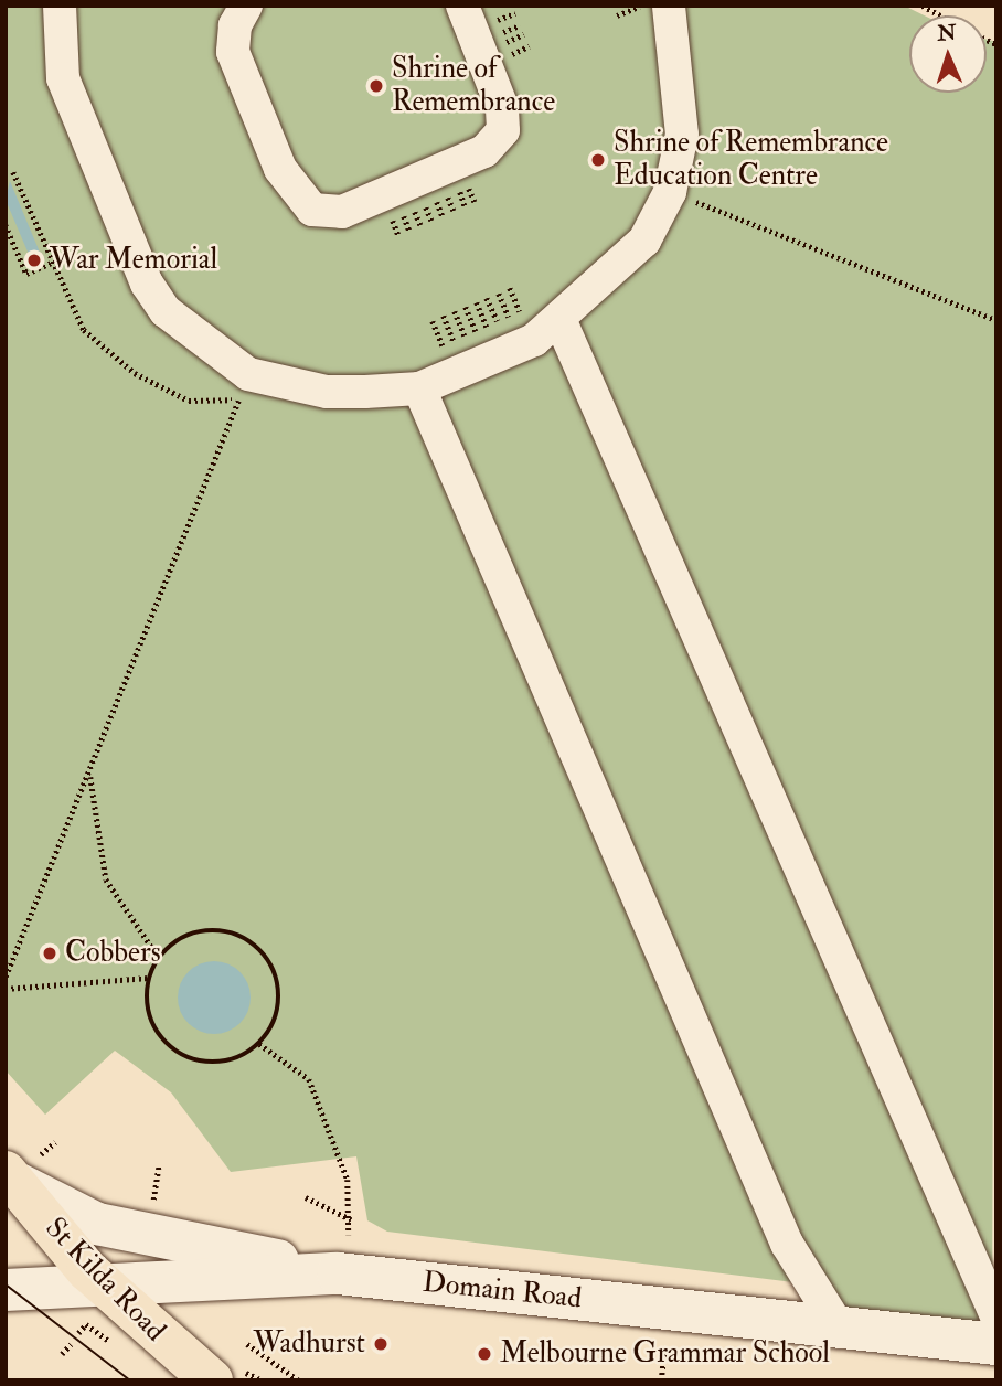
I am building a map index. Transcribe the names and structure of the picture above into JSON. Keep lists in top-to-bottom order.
{
  "streets": {
    "main road": ["St Kilda Road"],
    "street": ["Domain Road"]
  },
  "crossings": [
    ["St Kilda Road", "Domain Road"]
  ],
  "places": [
    "Shrine of Remembrance",
    "Shrine of Remembrance Education Centre",
    "War Memorial",
    "Cobbers",
    "Wadhurst",
    "Melbourne Grammar School"
  ],
  "north": "top"
}
